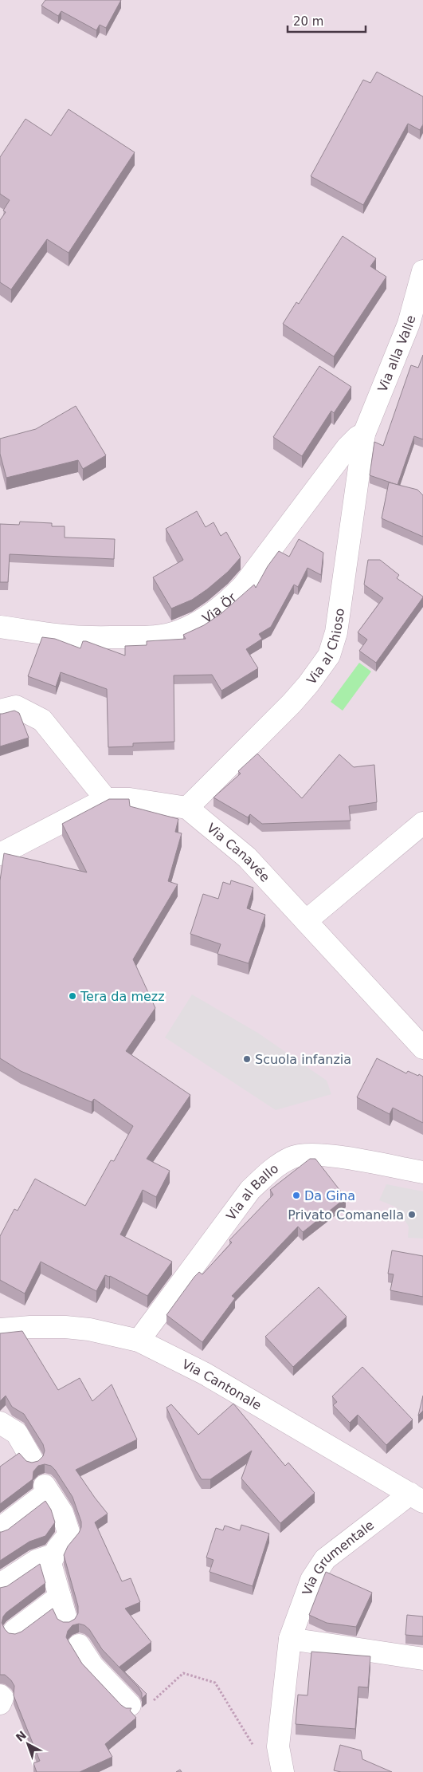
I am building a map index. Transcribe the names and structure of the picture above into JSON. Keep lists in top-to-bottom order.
{
  "streets": {
    "street": [
      "Via alla Valle",
      "Via Ör",
      "Via al Chioso",
      "Via Canavée",
      "Via al Ballo",
      "Via Cantonale",
      "Via Grumentale"
    ]
  },
  "crossings": [
    ["Via alla Valle", "Via Ör"],
    ["Via alla Valle", "Via al Chioso"],
    ["Via Ör", "Via al Chioso"],
    ["Via al Chioso", "Via Canavée"],
    ["Via al Ballo", "Via Cantonale"],
    ["Via Cantonale", "Via Grumentale"]
  ],
  "places": [
    "Tera da mezz",
    "Scuola infanzia",
    "Da Gina",
    "Privato Comanella"
  ],
  "scale_bar": "20 m",
  "north": "top left"
}
